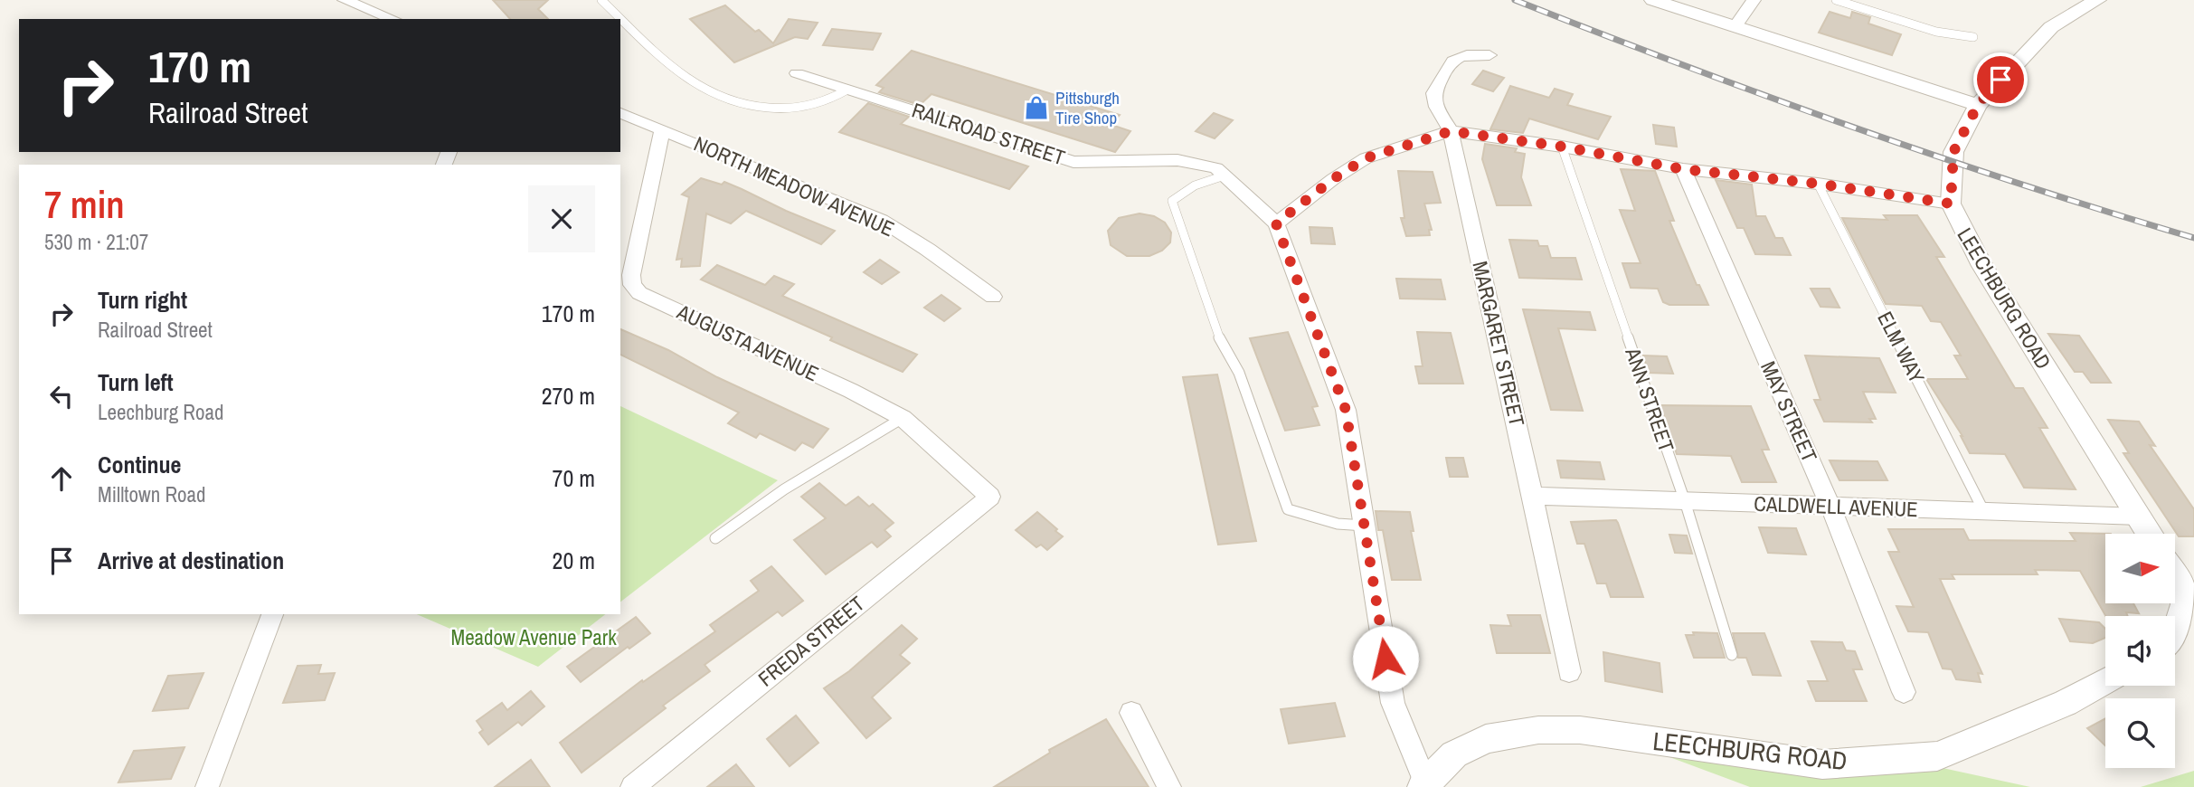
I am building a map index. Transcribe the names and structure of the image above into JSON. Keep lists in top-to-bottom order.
{
  "streets": {
    "street": [
      "RAILROAD STREET",
      "NORTH MEADOW AVENUE",
      "LEECHBURG ROAD",
      "AUGUSTA AVENUE",
      "MARGARET STREET",
      "MAY STREET",
      "CALDWELL AVENUE",
      "FREDA STREET"
    ],
    "lane": ["ELM WAY", "ANN STREET"]
  },
  "crossings": [
    ["RAILROAD STREET", "LEECHBURG ROAD"],
    ["NORTH MEADOW AVENUE", "AUGUSTA AVENUE"],
    ["LEECHBURG ROAD", "CALDWELL AVENUE"],
    ["AUGUSTA AVENUE", "FREDA STREET"],
    ["MARGARET STREET", "CALDWELL AVENUE"],
    ["ELM WAY", "CALDWELL AVENUE"],
    ["ANN STREET", "CALDWELL AVENUE"],
    ["MAY STREET", "CALDWELL AVENUE"]
  ],
  "parks": ["Meadow Avenue Park"],
  "places": {
    "shop": ["Pittsburgh Tire Shop"]
  },
  "north": "right",
  "page": {
    "turn": ["170 m", "Railroad Street"],
    "heading": ["7 min", "530 m · 21:07"],
    "list": [
      {
        "name": "Turn right",
        "note": "Railroad Street",
        "value": "170 m"
      },
      {
        "name": "Turn left",
        "note": "Leechburg Road",
        "value": "270 m"
      },
      {
        "name": "Continue",
        "note": "Milltown Road",
        "value": "70 m"
      },
      {
        "name": "Arrive at destination",
        "value": "20 m"
      }
    ]
  }
}
